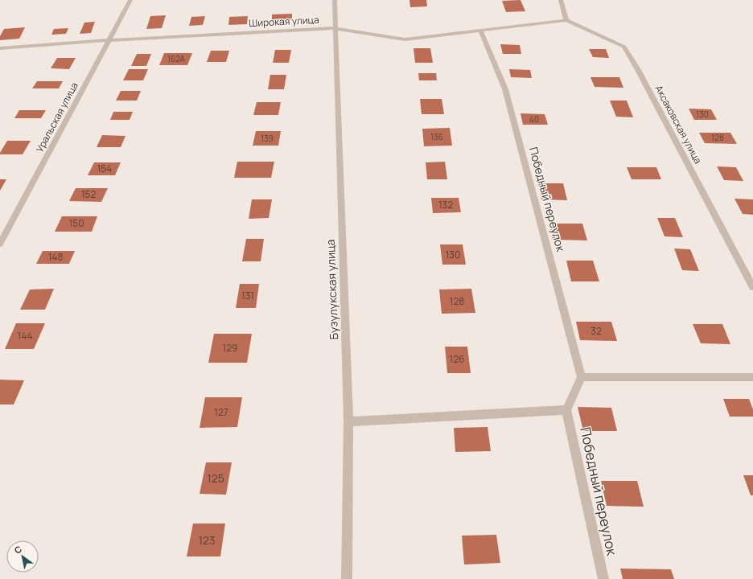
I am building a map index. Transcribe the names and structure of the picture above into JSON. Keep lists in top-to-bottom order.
{
  "streets": {
    "street": [
      "Широкая улица",
      "Уральская улица",
      "Аксаковская улица",
      "Победный переулок",
      "Бузулукская улица"
    ]
  },
  "crossings": [
    ["Широкая улица", "Уральская улица"],
    ["Широкая улица", "Аксаковская улица"],
    ["Широкая улица", "Победный переулок"],
    ["Широкая улица", "Бузулукская улица"]
  ],
  "house_numbers": [
    "162А",
    "130",
    "40",
    "136",
    "128",
    "139",
    "154",
    "152",
    "132",
    "150",
    "130",
    "148",
    "131",
    "128",
    "32",
    "144",
    "129",
    "126",
    "127",
    "125",
    "123"
  ],
  "north": "top left"
}
